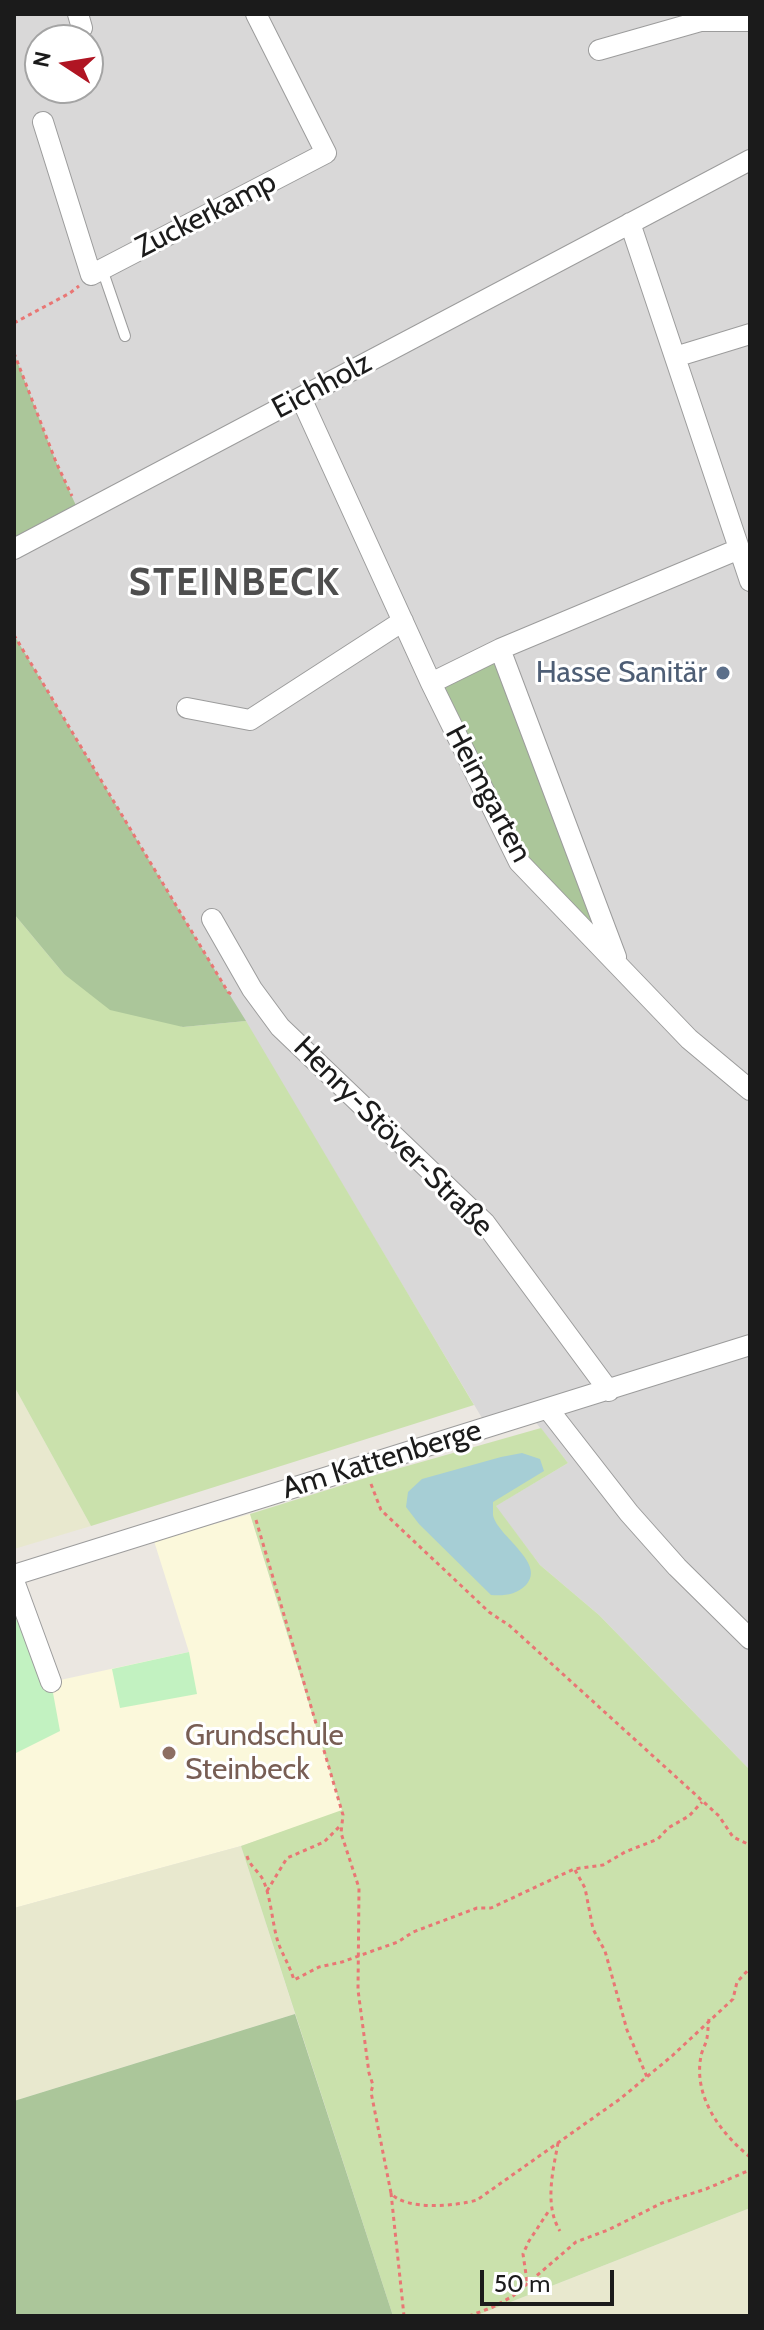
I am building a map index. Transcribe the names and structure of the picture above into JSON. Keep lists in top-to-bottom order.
{
  "streets": {
    "street": [
      "Zuckerkamp",
      "Eichholz",
      "Heimgarten",
      "Henry-Stöver-Straße",
      "Am Kattenberge"
    ]
  },
  "crossings": [
    ["Eichholz", "Heimgarten"],
    ["Henry-Stöver-Straße", "Am Kattenberge"]
  ],
  "districts": ["STEINBECK"],
  "places": ["Hasse Sanitär", "Grundschule Steinbeck"],
  "scale_bar": "50 m",
  "north": "left"
}
